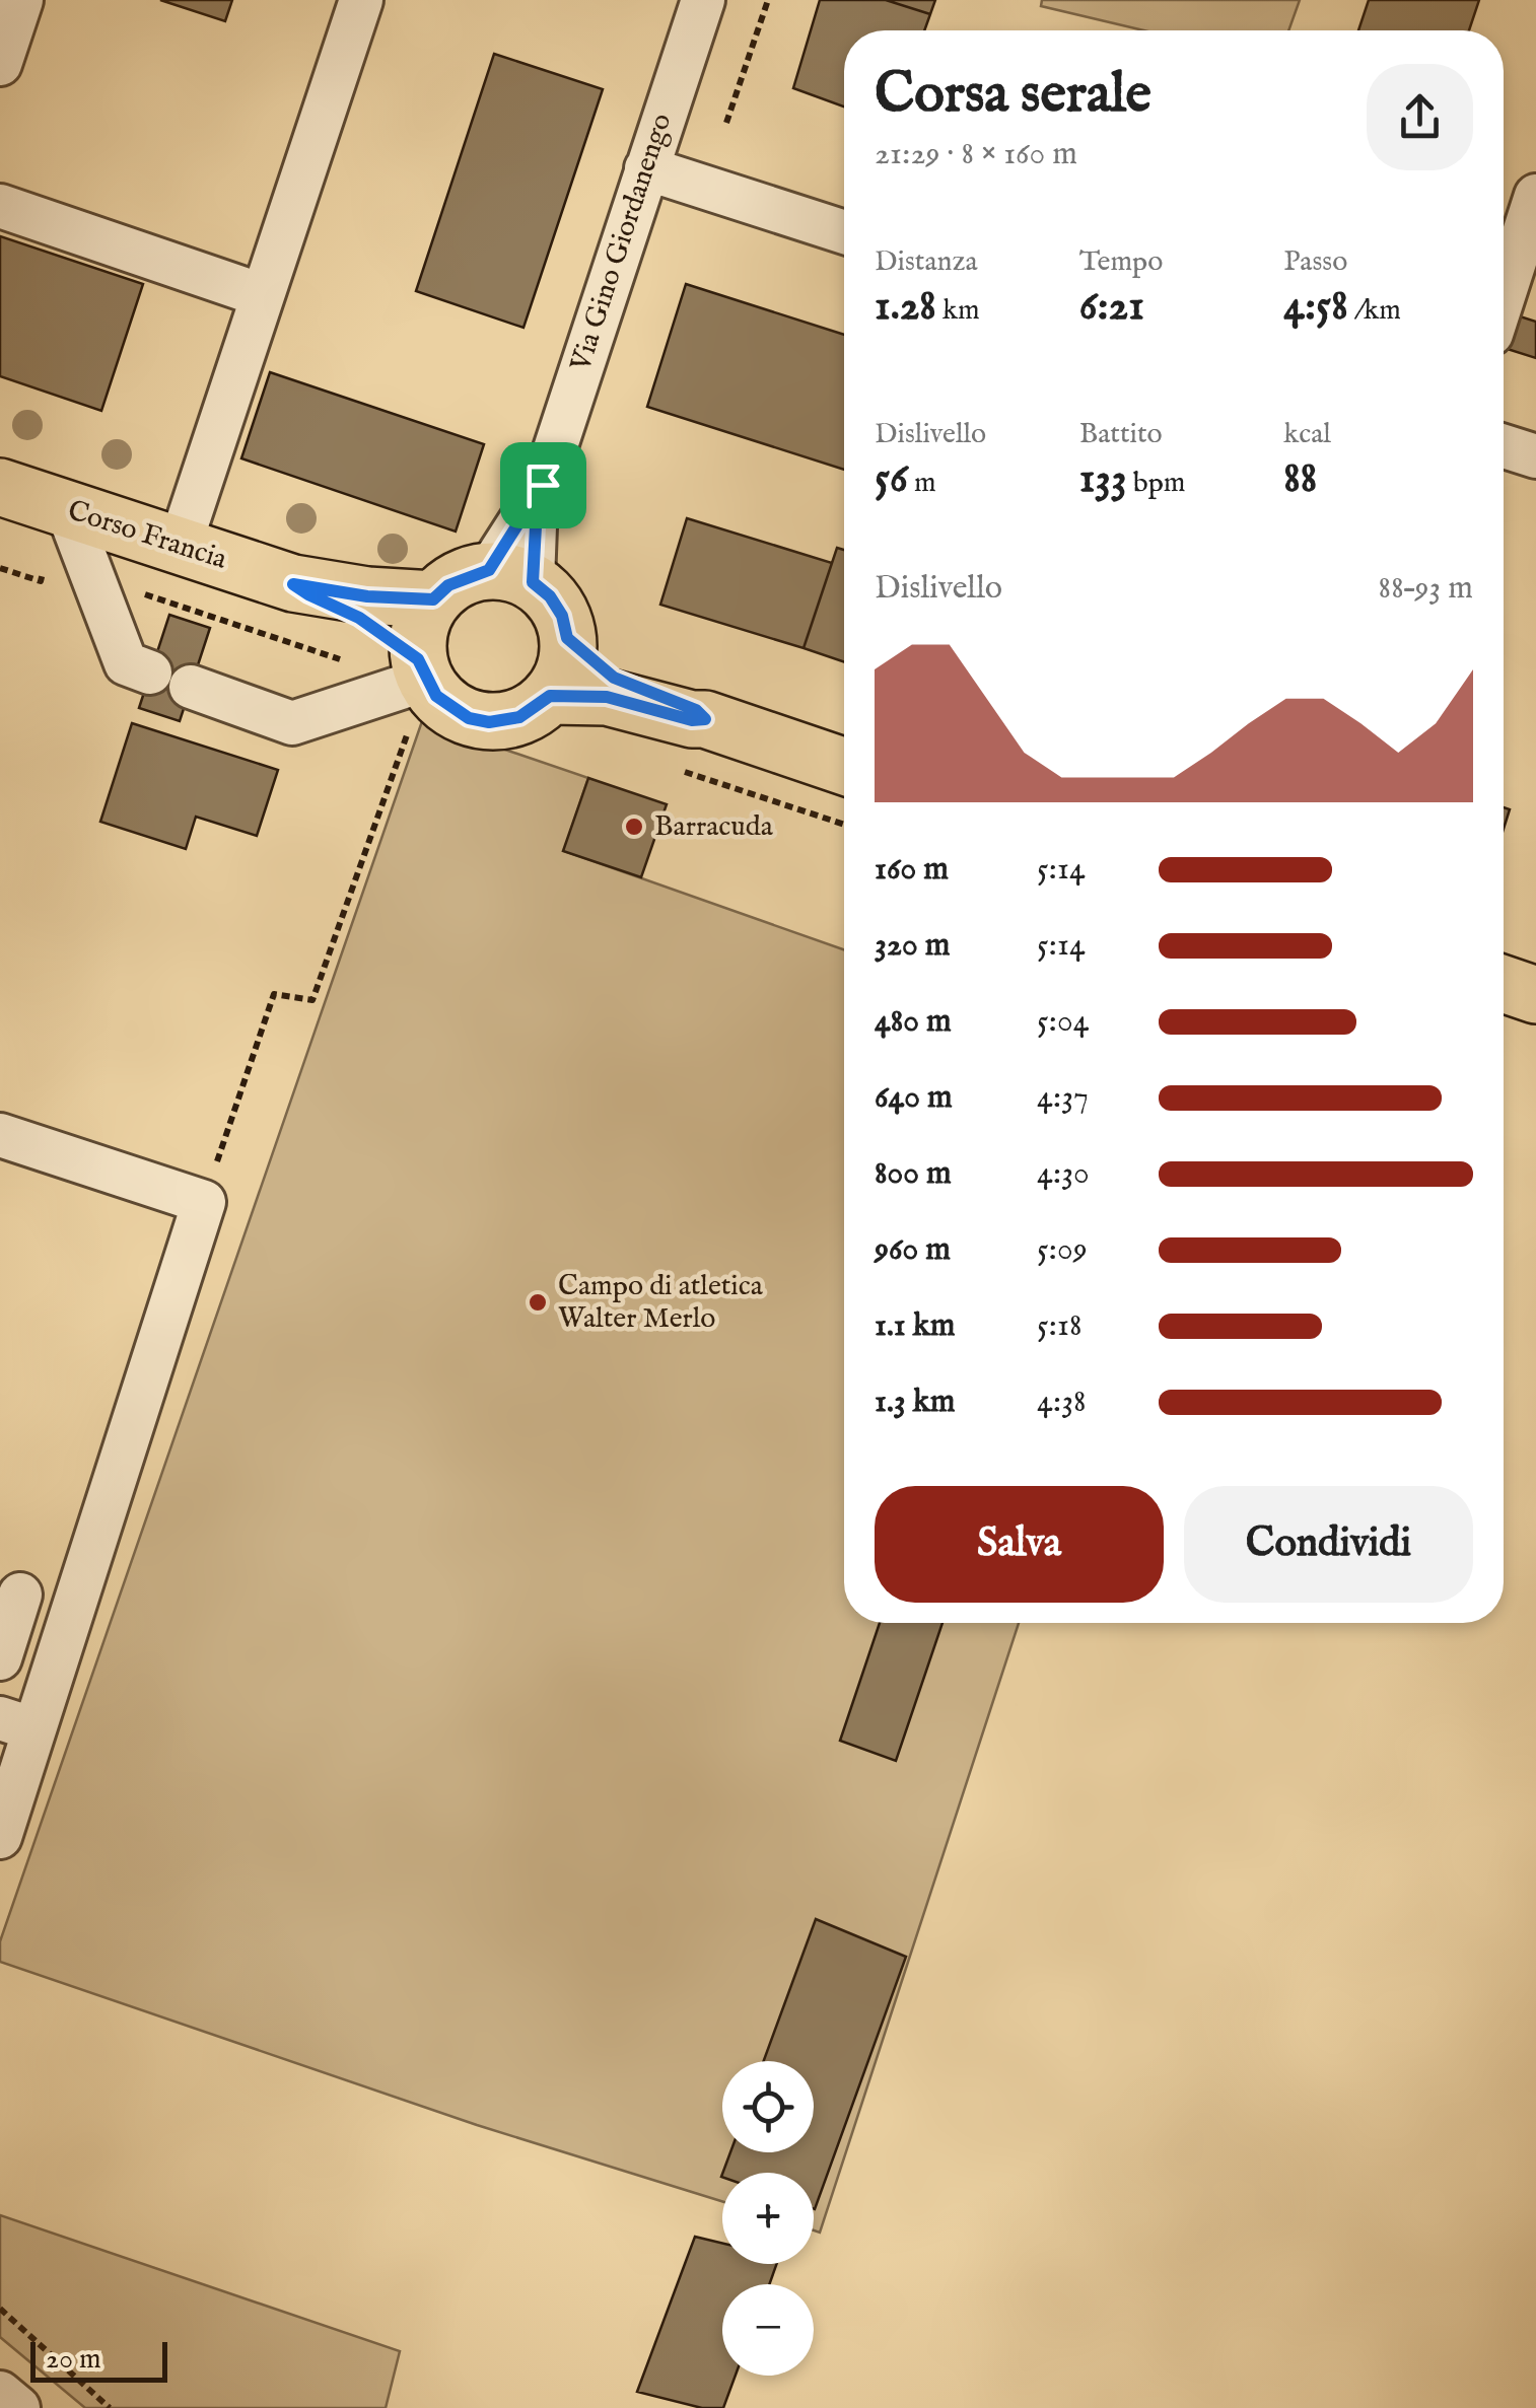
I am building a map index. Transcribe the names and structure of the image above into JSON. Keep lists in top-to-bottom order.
{
  "streets": {
    "main road": ["Corso Francia"],
    "street": ["Via Gino Giordanengo"]
  },
  "crossings": [
    ["Via Gino Giordanengo", "Corso Francia"]
  ],
  "places": ["Barracuda", "Campo di atletica Walter Merlo"],
  "scale_bar": "20 m",
  "page": {
    "heading": ["Corsa serale", "21:29 · 8 × 160 m"],
    "stats": [
      ["Distanza", "1.28 km"],
      ["Tempo", "6:21"],
      ["Passo", "4:58 /km"],
      ["Dislivello", "56 m"],
      ["Battito", "133 bpm"],
      ["kcal", "88"]
    ],
    "chart": ["Dislivello", "88–93 m"],
    "list": [
      {
        "name": "160 m",
        "note": "5:14"
      },
      {
        "name": "320 m",
        "note": "5:14"
      },
      {
        "name": "480 m",
        "note": "5:04"
      },
      {
        "name": "640 m",
        "note": "4:37"
      },
      {
        "name": "800 m",
        "note": "4:30"
      },
      {
        "name": "960 m",
        "note": "5:09"
      },
      {
        "name": "1.1 km",
        "note": "5:18"
      },
      {
        "name": "1.3 km",
        "note": "4:38"
      }
    ],
    "buttons": ["Salva", "Condividi"],
    "map_buttons": ["+", "−"],
    "scale": "20 m"
  }
}
